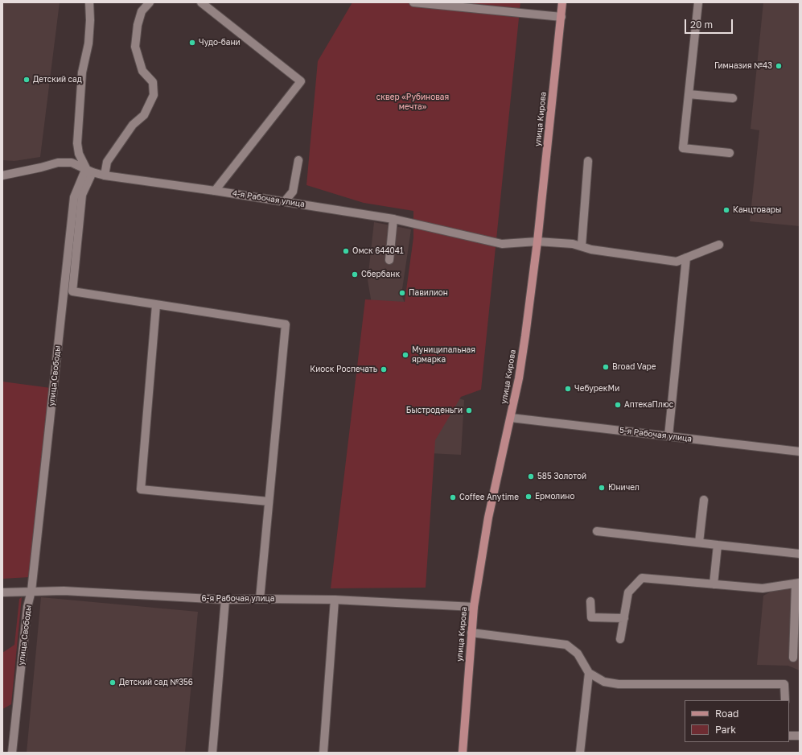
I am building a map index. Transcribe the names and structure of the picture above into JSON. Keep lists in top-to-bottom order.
{
  "streets": {
    "main road": ["улица Кирова"],
    "street": [
      "4-я Рабочая улица",
      "улица Свободы",
      "5-я Рабочая улица",
      "6-я Рабочая улица"
    ]
  },
  "crossings": [
    ["улица Кирова", "4-я Рабочая улица"],
    ["улица Кирова", "5-я Рабочая улица"],
    ["улица Кирова", "6-я Рабочая улица"],
    ["4-я Рабочая улица", "улица Свободы"],
    ["улица Свободы", "6-я Рабочая улица"]
  ],
  "parks": ["сквер «Рубиновая мечта»"],
  "places": [
    "Чудо-бани",
    "Гимназия №43",
    "Детский сад",
    "Канцтовары",
    "Омск 644041",
    "Сбербанк",
    "Павилион",
    "Муниципальная ярмарка",
    "Broad Vape",
    "Киоск Роспечать",
    "ЧебурекМи",
    "АптекаПлюс",
    "Быстроденьги",
    "585 Золотой",
    "Юничел",
    "Ермолино",
    "Coffee Anytime",
    "Детский сад №356"
  ],
  "legend": ["Road", "Park"],
  "scale_bar": "20 m"
}
